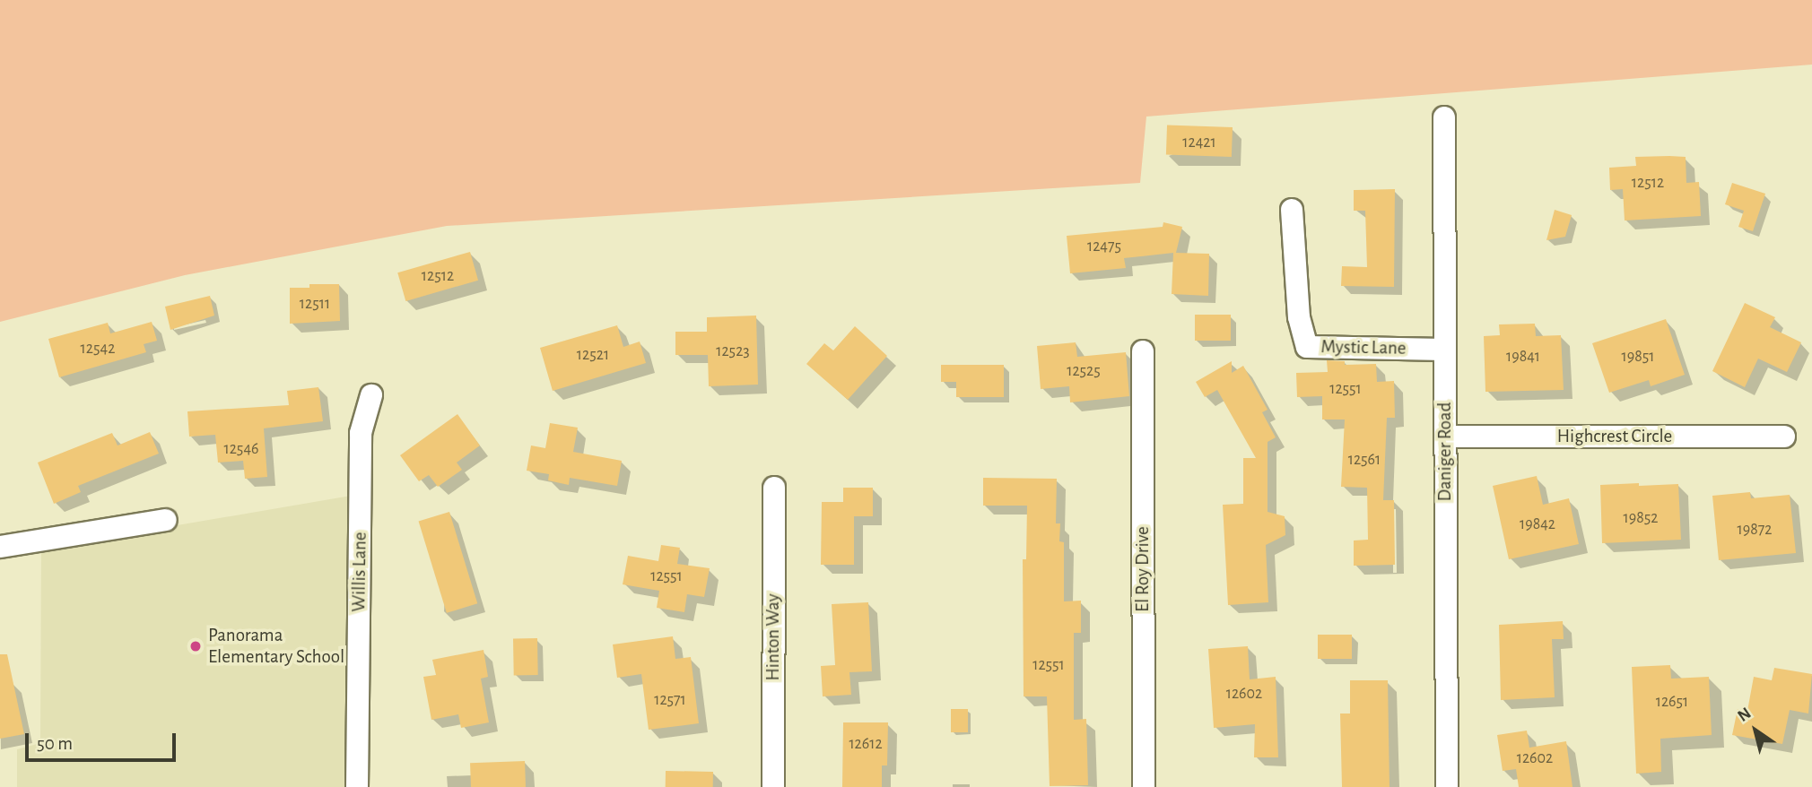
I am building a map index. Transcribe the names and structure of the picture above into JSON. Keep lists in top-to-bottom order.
{
  "streets": {
    "street": [
      "Mystic Lane",
      "Highcrest Circle",
      "Daniger Road",
      "El Roy Drive",
      "Willis Lane",
      "Hinton Way"
    ]
  },
  "crossings": [
    ["Mystic Lane", "Daniger Road"],
    ["Highcrest Circle", "Daniger Road"]
  ],
  "places": ["Panorama Elementary School"],
  "house_numbers": [
    "12421",
    "12512",
    "12475",
    "12512",
    "12511",
    "12542",
    "12523",
    "12521",
    "19841",
    "19851",
    "12525",
    "12551",
    "12546",
    "12561",
    "19852",
    "19842",
    "19872",
    "12551",
    "12551",
    "12602",
    "12571",
    "12651",
    "12612",
    "12602"
  ],
  "scale_bar": "50 m",
  "north": "top left"
}
